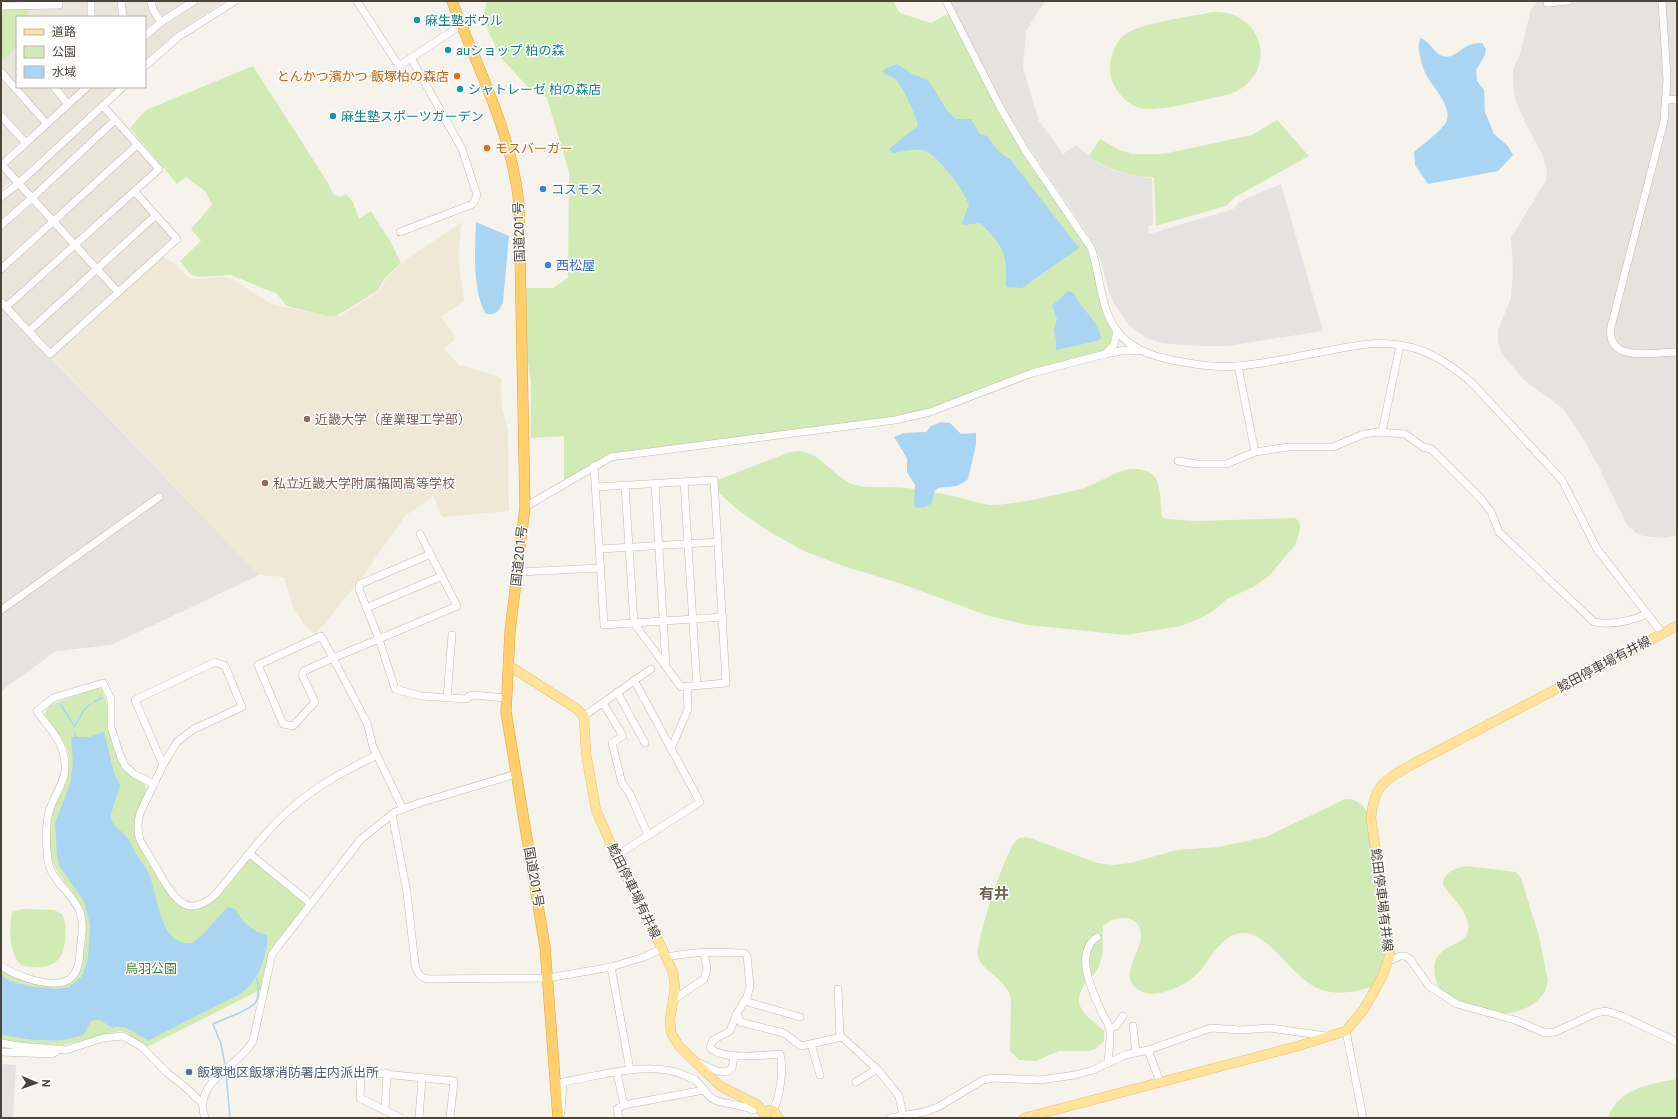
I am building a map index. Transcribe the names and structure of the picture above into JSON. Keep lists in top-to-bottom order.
{
  "streets": {
    "highway": ["国道201号"],
    "main road": ["鯰田停車場有井線"]
  },
  "districts": ["有井"],
  "parks": ["鳥羽公園"],
  "places": [
    "麻生塾ボウル",
    "auショップ 柏の森",
    "とんかつ濱かつ 飯塚柏の森店",
    "シャトレーゼ 柏の森店",
    "麻生塾スポーツガーデン",
    "モスバーガー",
    "コスモス",
    "西松屋",
    "近畿大学（産業理工学部）",
    "私立近畿大学附属福岡高等学校",
    "飯塚地区飯塚消防署庄内派出所"
  ],
  "legend": ["道路", "公園", "水域"],
  "north": "right"
}
